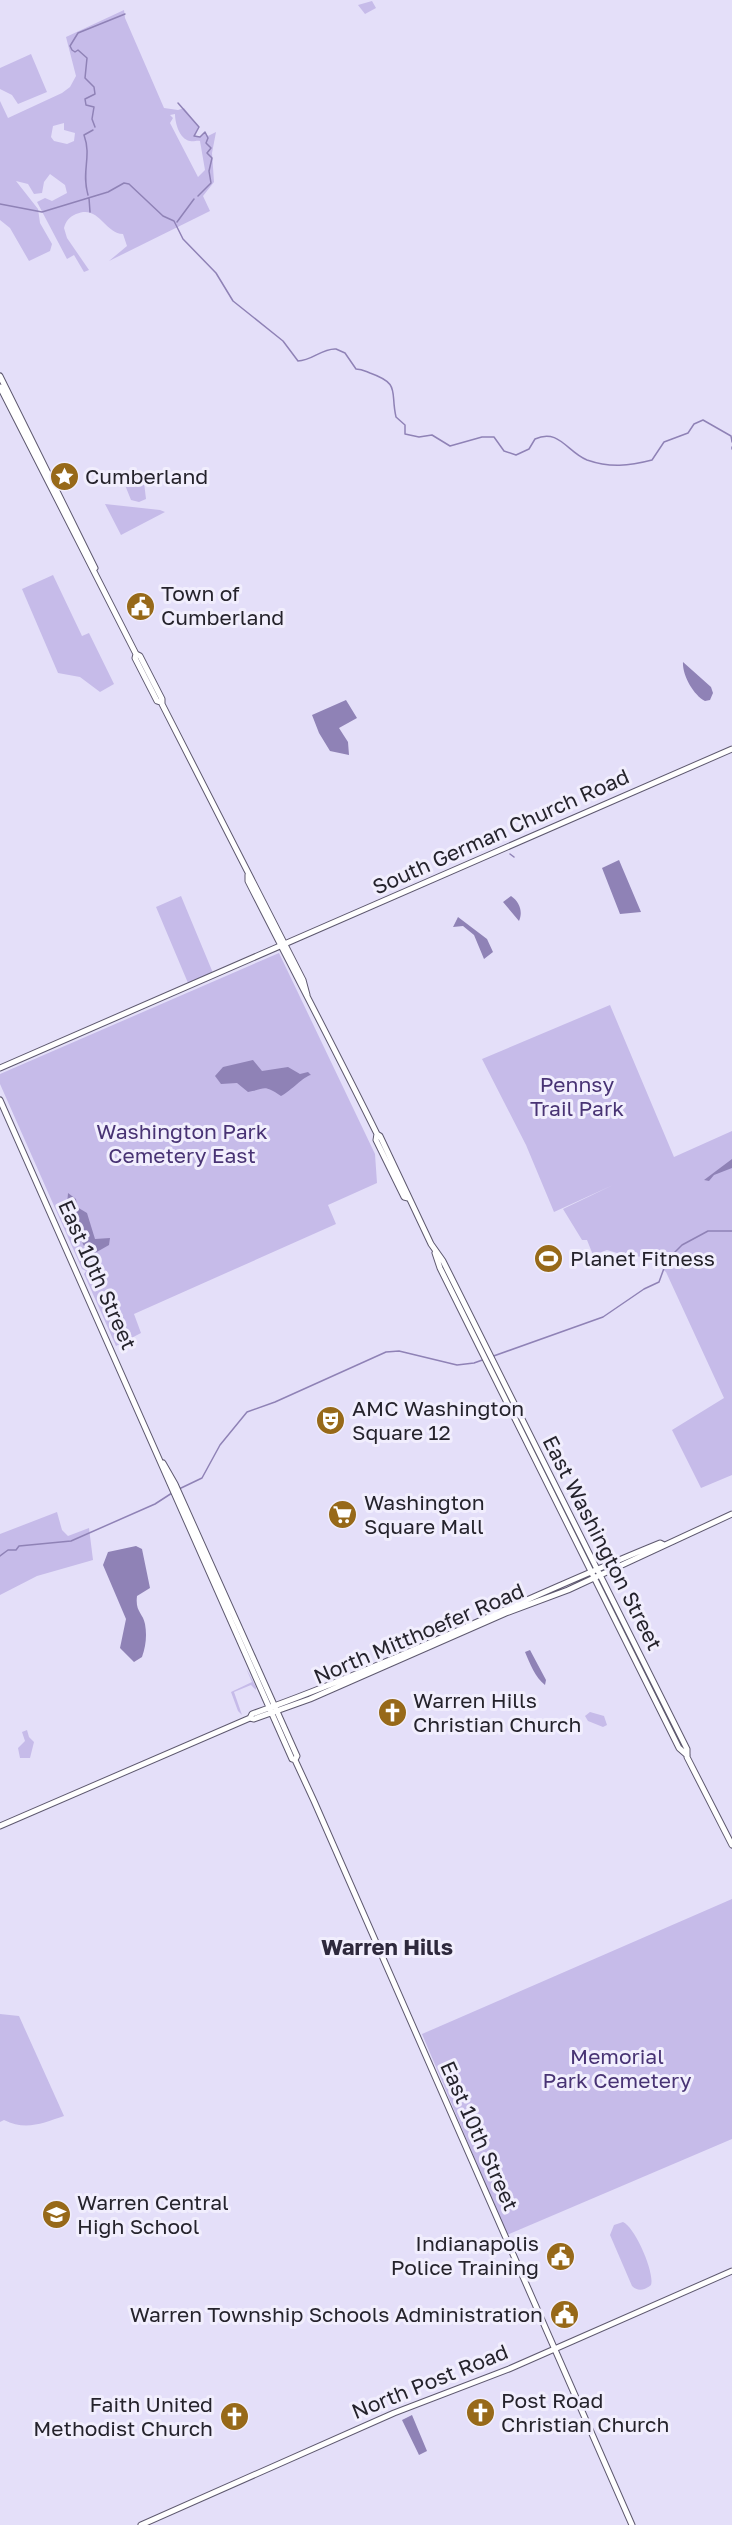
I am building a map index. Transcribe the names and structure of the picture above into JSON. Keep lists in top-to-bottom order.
{
  "streets": {
    "main road": [
      "South German Church Road",
      "East 10th Street",
      "East Washington Street",
      "North Mitthoefer Road",
      "North Post Road"
    ]
  },
  "crossings": [
    ["South German Church Road", "East Washington Street"],
    ["East 10th Street", "North Mitthoefer Road"],
    ["East 10th Street", "North Post Road"],
    ["East Washington Street", "North Mitthoefer Road"]
  ],
  "districts": ["Warren Hills"],
  "parks": ["Pennsy Trail Park", "Washington Park Cemetery East", "Memorial Park Cemetery"],
  "places": {
    "place": ["Cumberland"],
    "public building": ["Town of Cumberland", "Indianapolis Police Training", "Warren Township Schools Administration"],
    "sports": ["Planet Fitness"],
    "theatre": ["AMC Washington Square 12"],
    "supermarket": ["Washington Square Mall"],
    "church": ["Warren Hills Christian Church", "Post Road Christian Church", "Faith United Methodist Church"],
    "school or university": ["Warren Central High School"]
  }
}
